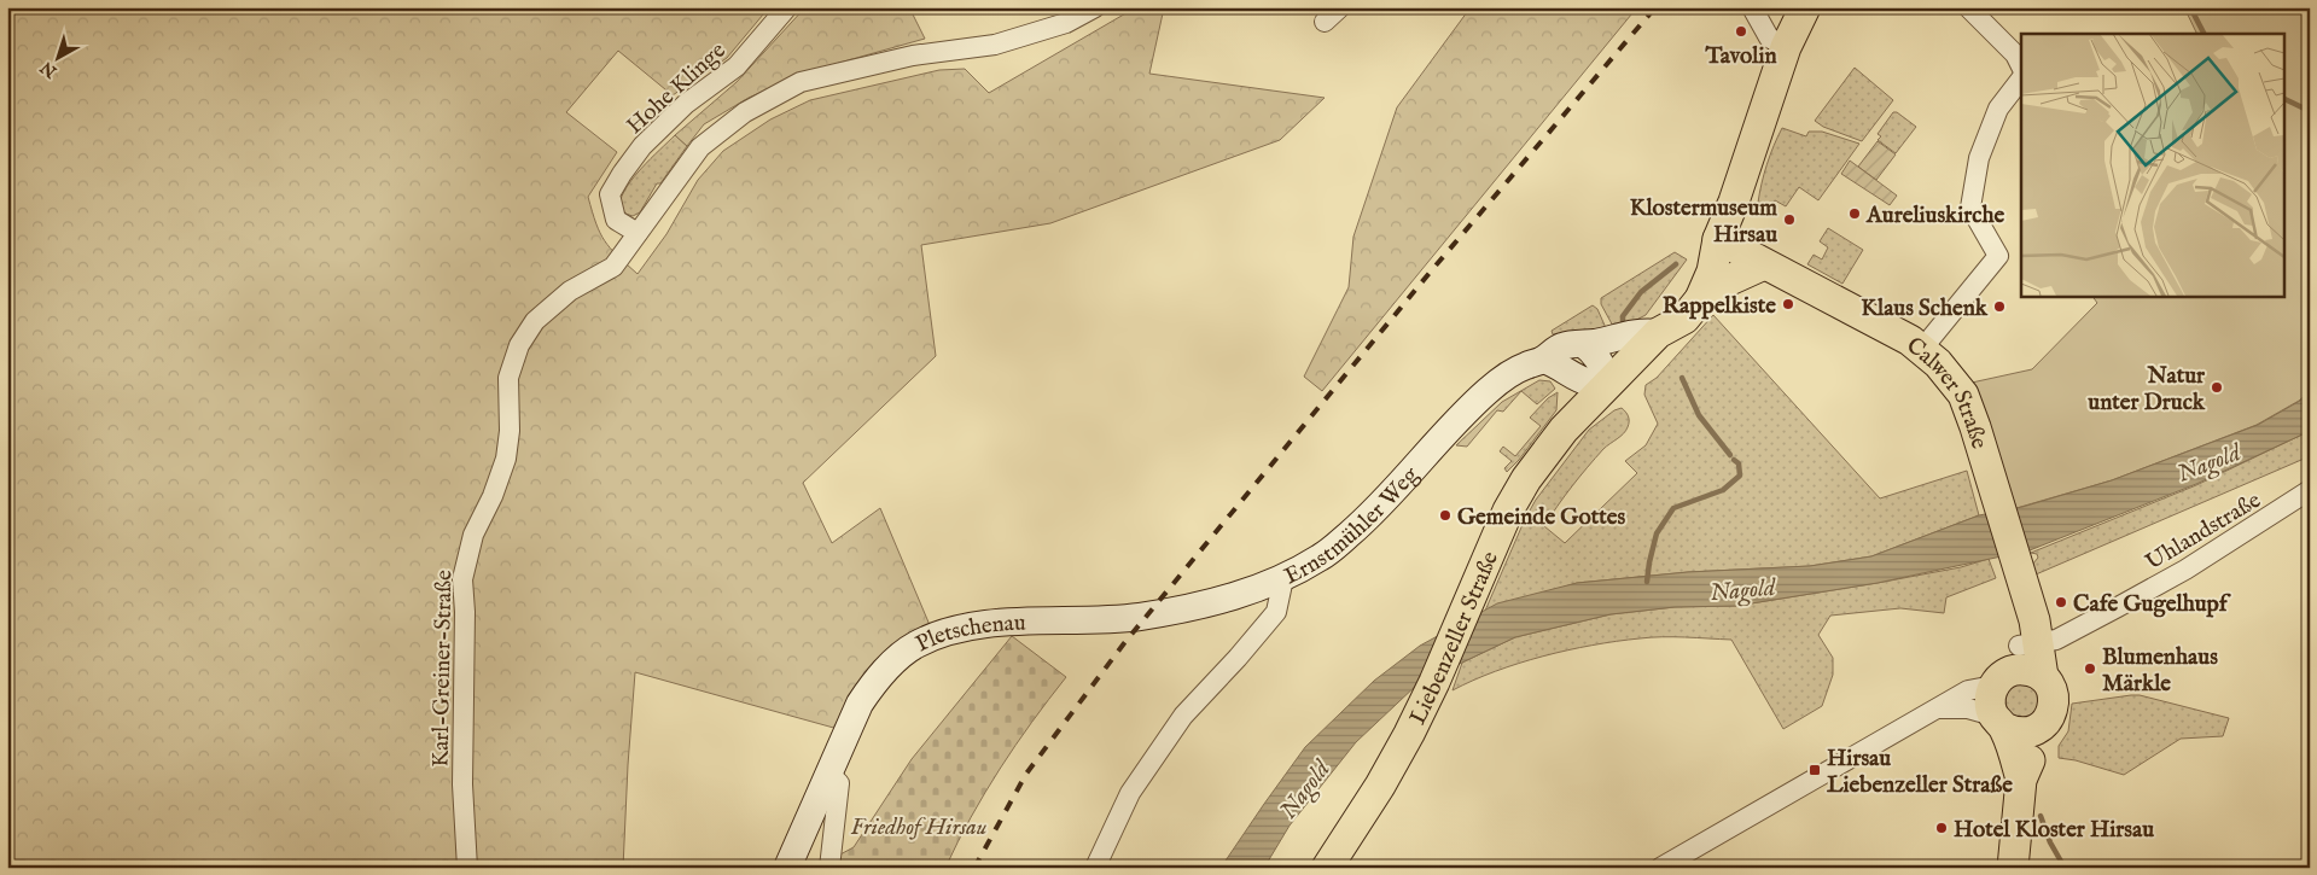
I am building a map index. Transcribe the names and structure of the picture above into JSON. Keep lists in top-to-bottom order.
{
  "streets": {
    "main road": [
      "Calwer Straße",
      "Ernstmühler Weg",
      "Pletschenau",
      "Liebenzeller Straße"
    ],
    "street": ["Hohe Klinge", "Uhlandstraße", "Karl-Greiner-Straße"]
  },
  "crossings": [
    ["Hohe Klinge", "Karl-Greiner-Straße"],
    ["Calwer Straße", "Uhlandstraße"],
    ["Calwer Straße", "Liebenzeller Straße"],
    ["Ernstmühler Weg", "Pletschenau"],
    ["Ernstmühler Weg", "Liebenzeller Straße"]
  ],
  "water": ["Nagold"],
  "parks": ["Friedhof Hirsau"],
  "places": {
    "other": [
      "Tavolin",
      "Aureliuskirche",
      "Klostermuseum Hirsau",
      "Rappelkiste",
      "Klaus Schenk",
      "Natur unter Druck",
      "Gemeinde Gottes",
      "Cafe Gugelhupf",
      "Blumenhaus Märkle",
      "Hotel Kloster Hirsau"
    ],
    "transit": ["Hirsau Liebenzeller Straße"]
  },
  "north": "bottom left"
}
